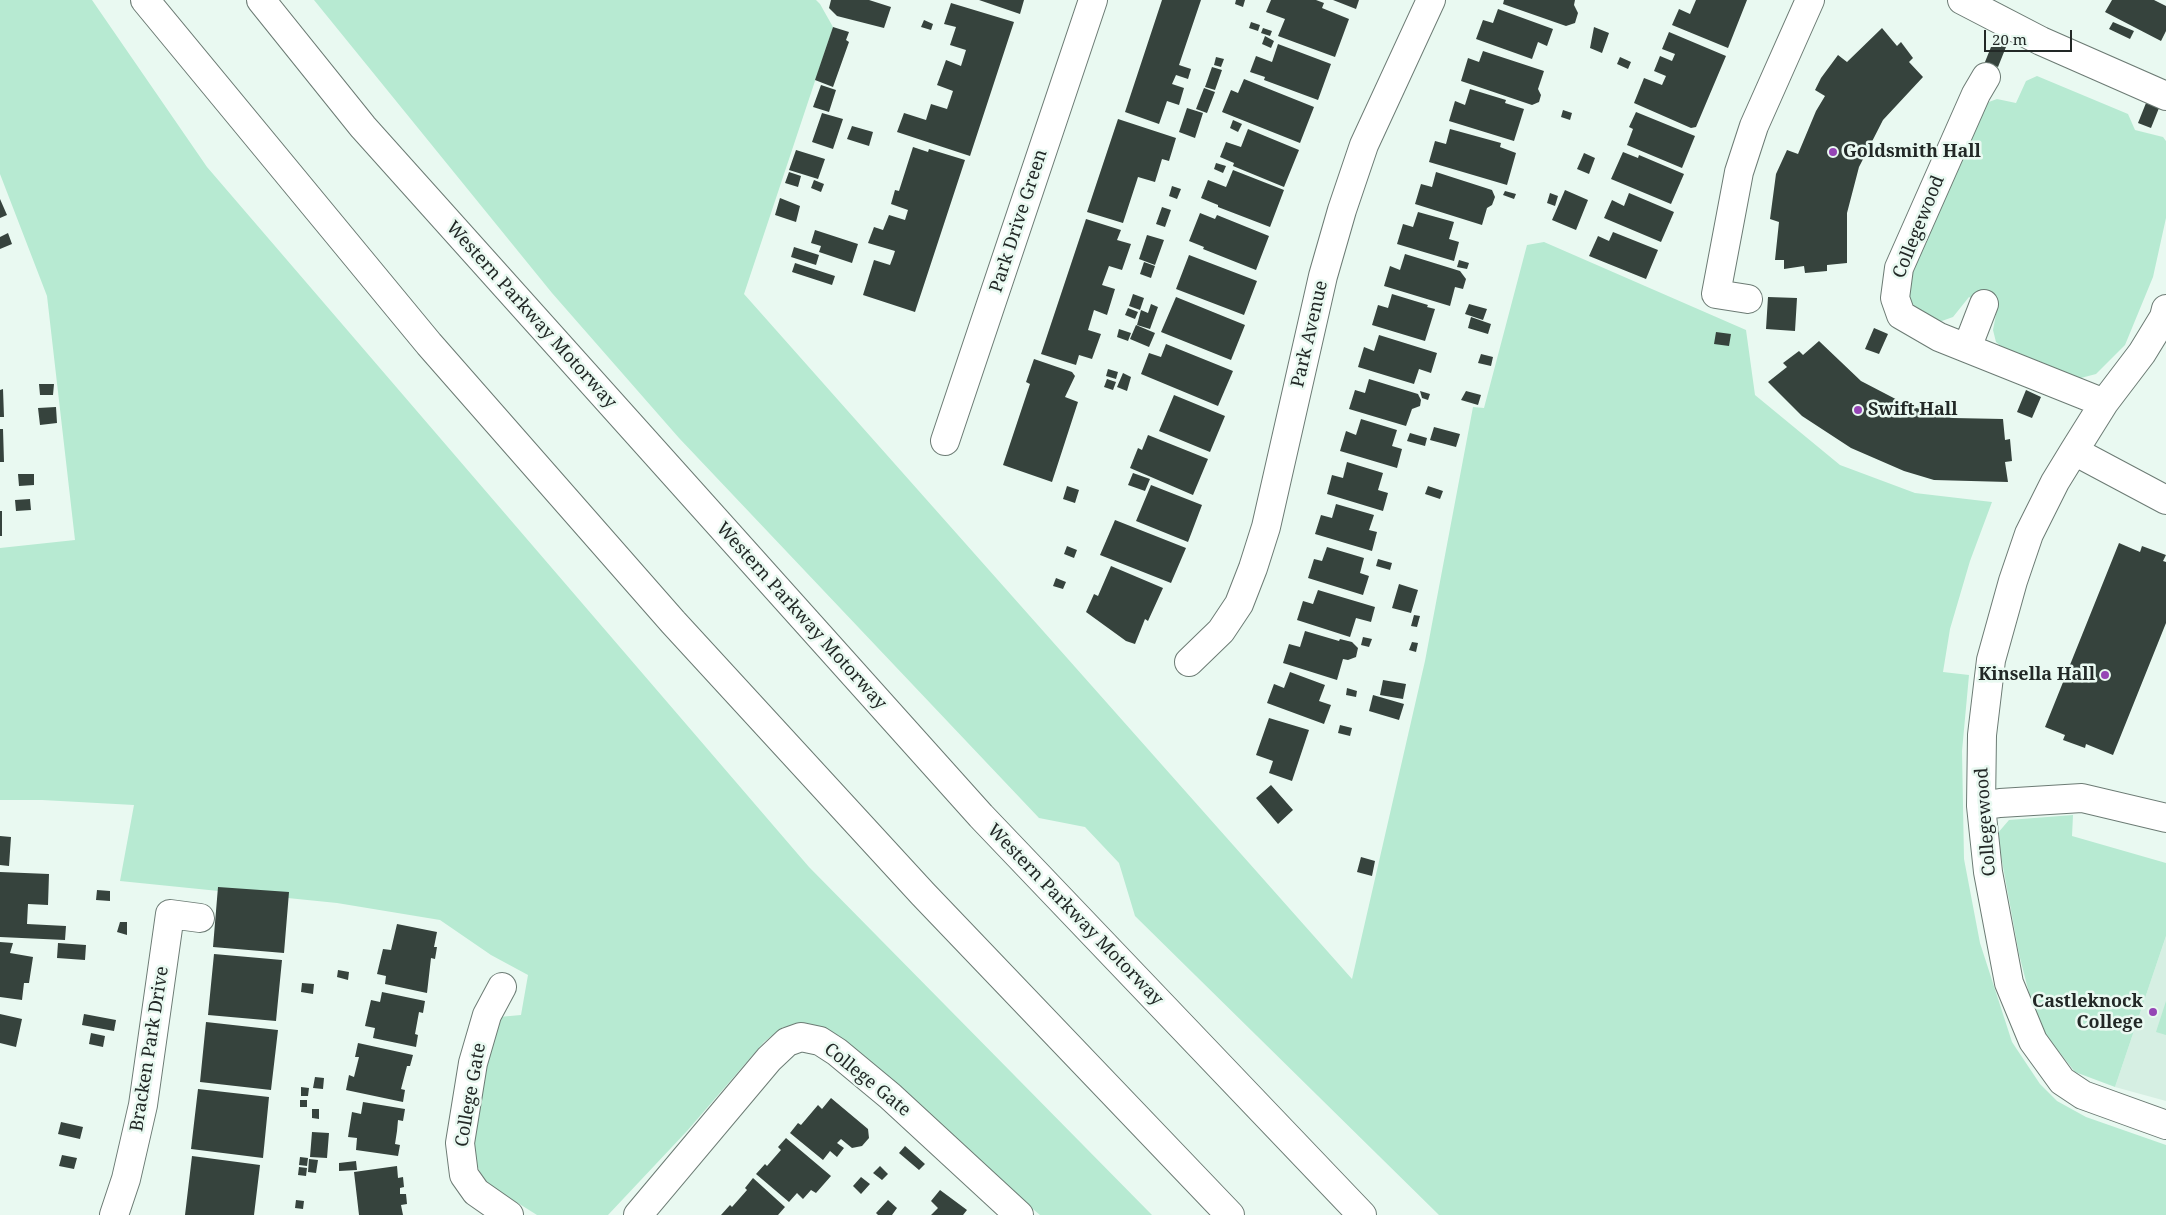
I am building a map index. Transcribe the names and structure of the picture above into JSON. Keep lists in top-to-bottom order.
{
  "streets": {
    "main road": [
      "Park Drive Green",
      "Collegewood",
      "Western Parkway Motorway",
      "Park Avenue",
      "Bracken Park Drive",
      "College Gate"
    ]
  },
  "places": [
    "Goldsmith Hall",
    "Swift Hall",
    "Kinsella Hall",
    "Castleknock College"
  ],
  "scale_bar": "20 m"
}
